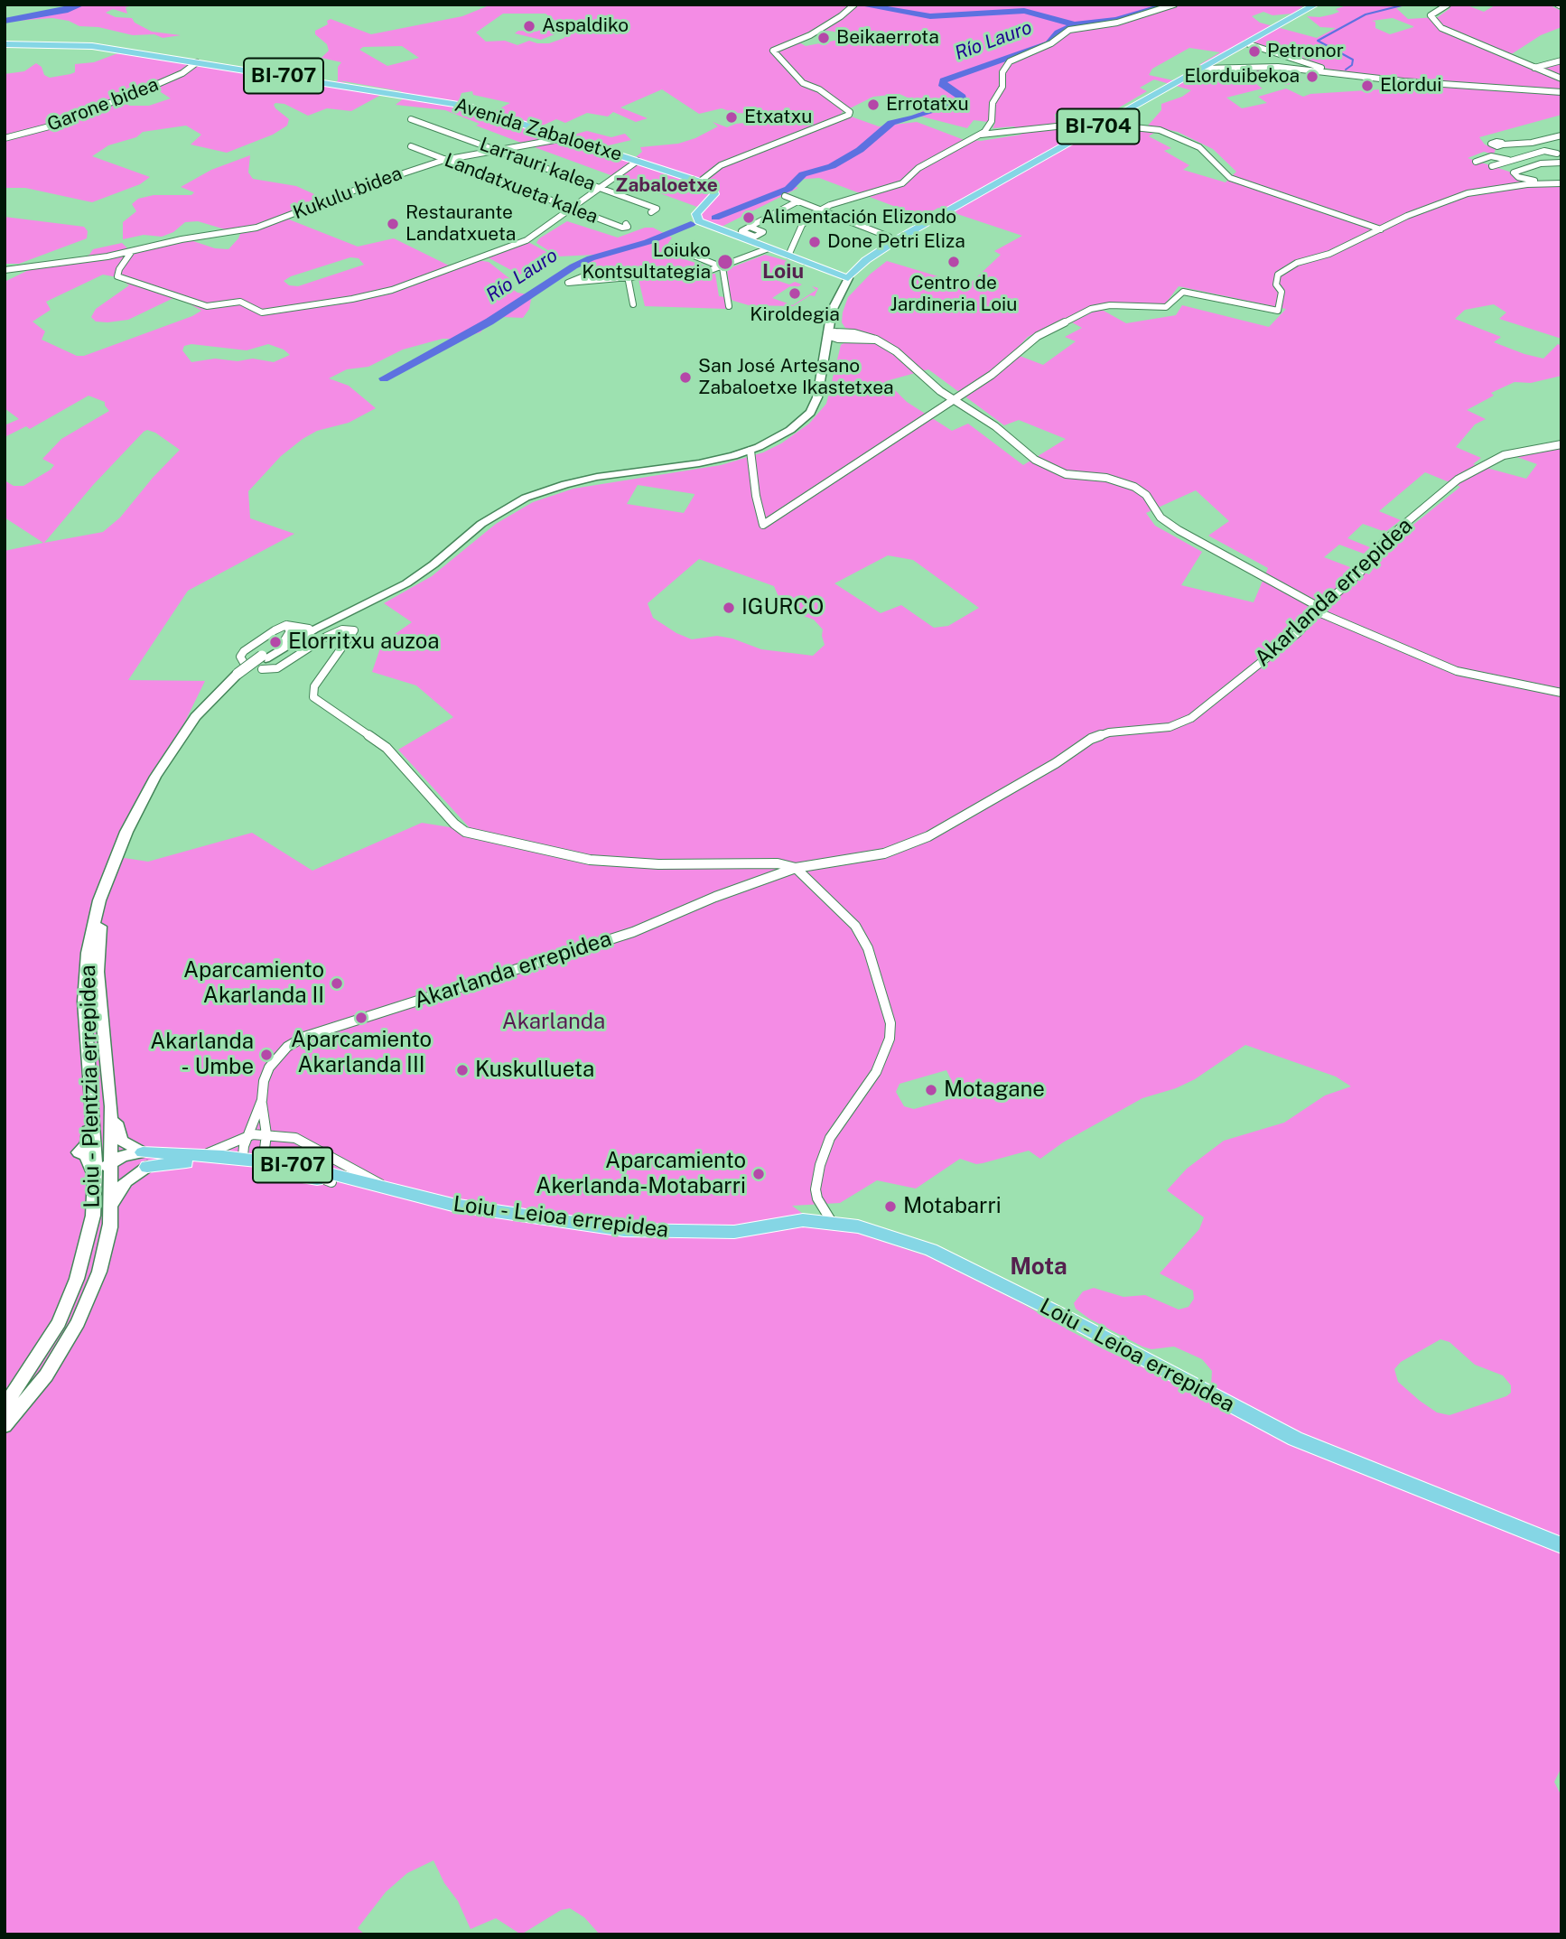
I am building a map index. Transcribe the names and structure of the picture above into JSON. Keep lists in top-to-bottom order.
{
  "streets": {
    "main road": [
      "BI-707",
      "BI-704",
      "Avenida Zabaloetxe",
      "Loiu - Plentzia errepidea",
      "Loiu - Leioa errepidea"
    ],
    "street": [
      "Garone bidea",
      "Larrauri kalea",
      "Landatxueta kalea",
      "Kukulu bidea",
      "Akarlanda errepidea"
    ]
  },
  "crossings": [
    ["BI-707", "Loiu - Leioa errepidea"],
    ["Garone bidea", "Avenida Zabaloetxe"],
    ["Avenida Zabaloetxe", "Kukulu bidea"],
    ["Larrauri kalea", "Kukulu bidea"],
    ["Landatxueta kalea", "Kukulu bidea"]
  ],
  "districts": ["Zabaloetxe", "Loiu", "Mota"],
  "water": ["Río Lauro"],
  "parks": ["Akarlanda"],
  "places": [
    "Aspaldiko",
    "Beikaerrota",
    "Petronor",
    "Elorduibekoa",
    "Elordui",
    "Errotatxu",
    "Etxatxu",
    "Alimentación Elizondo",
    "Restaurante Landatxueta",
    "Done Petri Eliza",
    "Loiuko Kontsultategia",
    "Centro de Jardineria Loiu",
    "Kiroldegia",
    "San José Artesano Zabaloetxe Ikastetxea",
    "IGURCO",
    "Elorritxu auzoa",
    "Aparcamiento Akarlanda II",
    "Aparcamiento Akarlanda III",
    "Akarlanda - Umbe",
    "Kuskullueta",
    "Motagane",
    "Aparcamiento Akerlanda-Motabarri",
    "Motabarri"
  ]
}
